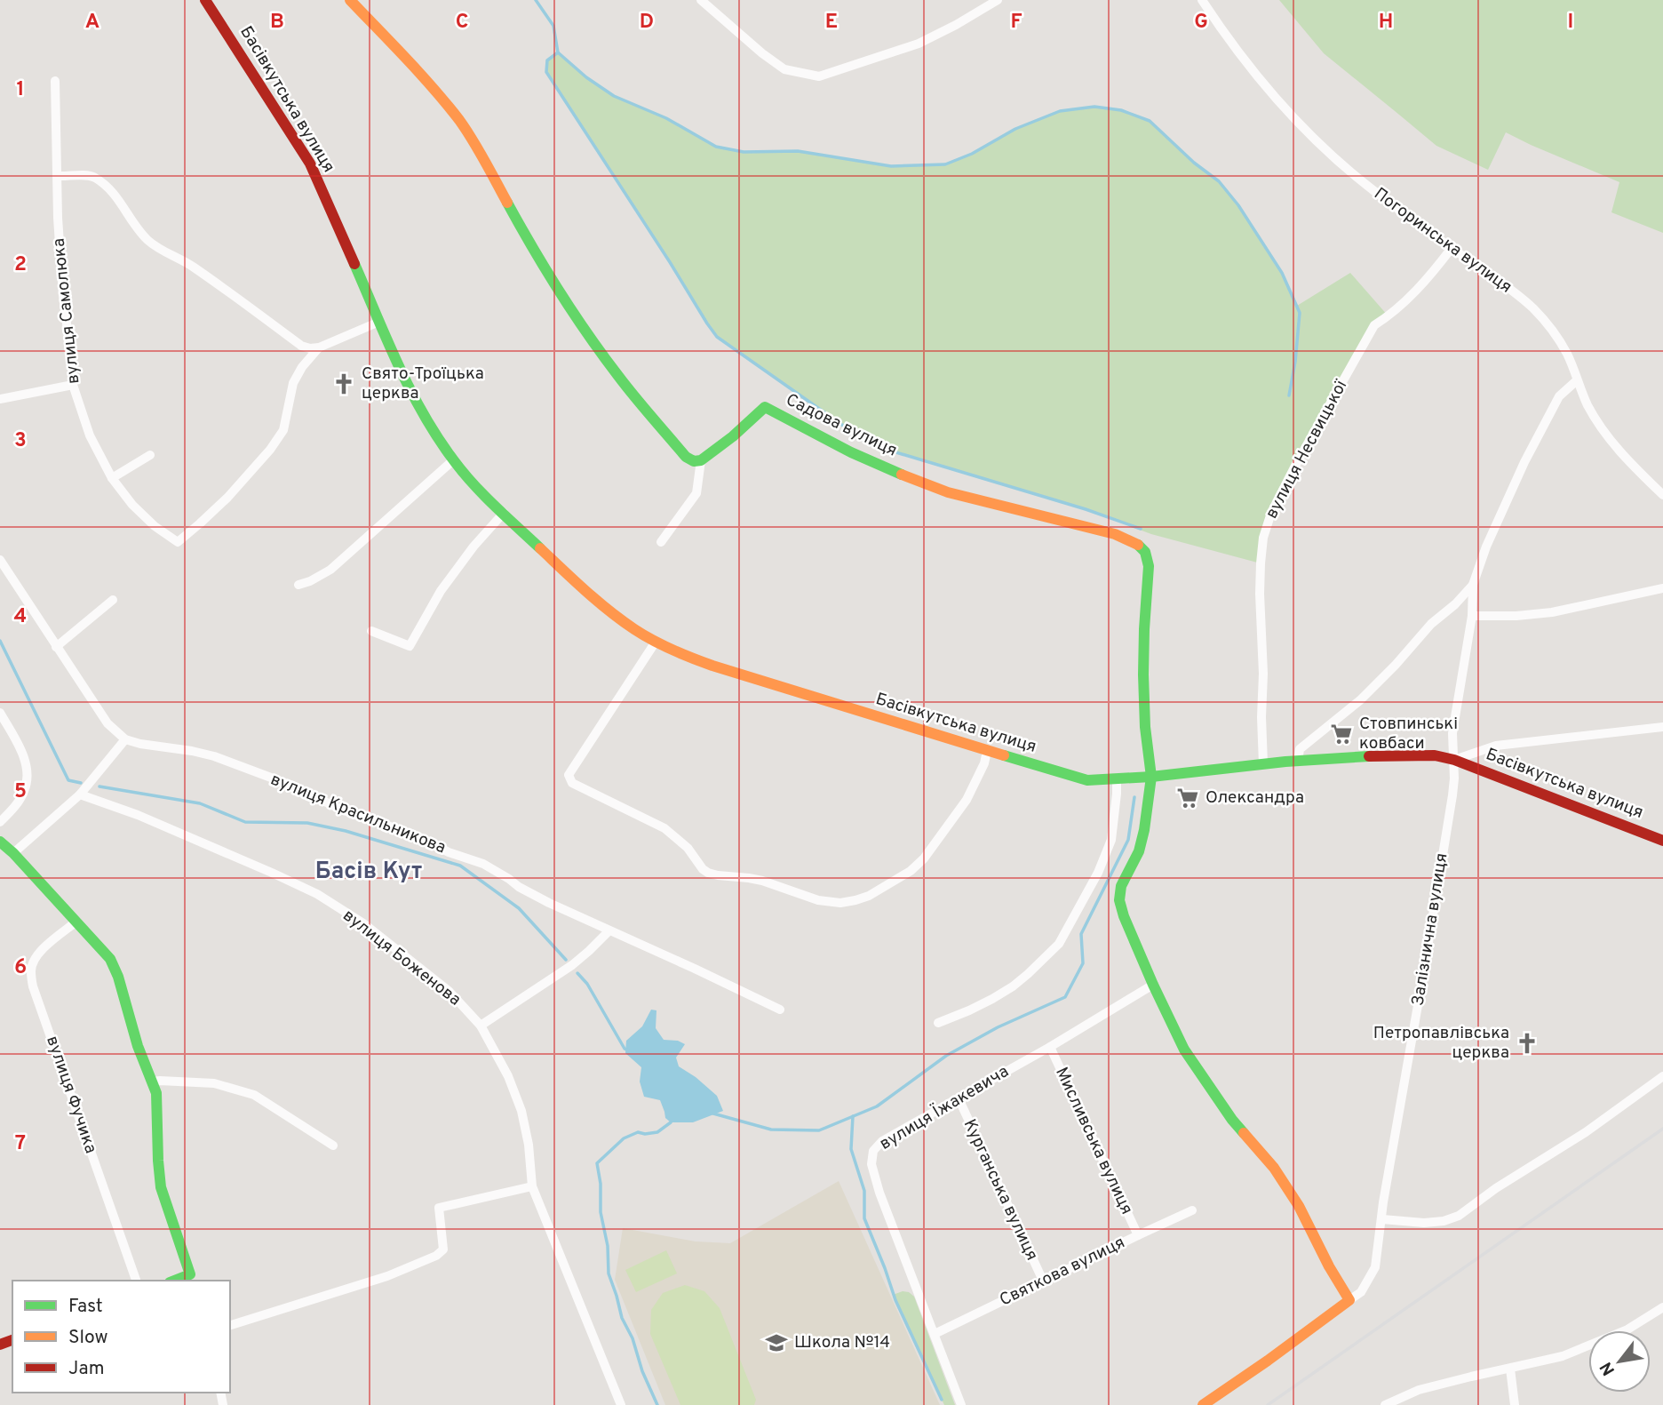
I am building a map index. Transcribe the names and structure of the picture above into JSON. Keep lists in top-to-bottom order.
{
  "streets": {
    "street": [
      "Басівкутська вулиця",
      "Погоринська вулиця",
      "вулиця Самолюка",
      "Садова вулиця",
      "вулиця Несвицької",
      "вулиця Красильникова",
      "Залізнична вулиця",
      "вулиця Боженова",
      "вулиця Фучика",
      "вулиця Їжакевича",
      "Мисливська вулиця",
      "Курганська вулиця",
      "Святкова вулиця"
    ]
  },
  "crossings": [
    ["Басівкутська вулиця", "Садова вулиця"],
    ["Басівкутська вулиця", "вулиця Несвицької"],
    ["Басівкутська вулиця", "Залізнична вулиця"],
    ["Погоринська вулиця", "вулиця Несвицької"],
    ["Погоринська вулиця", "Залізнична вулиця"],
    ["вулиця Їжакевича", "Мисливська вулиця"],
    ["вулиця Їжакевича", "Курганська вулиця"],
    ["вулиця Їжакевича", "Святкова вулиця"],
    ["Мисливська вулиця", "Святкова вулиця"],
    ["Курганська вулиця", "Святкова вулиця"]
  ],
  "districts": ["Басів Кут"],
  "places": {
    "church": ["Свято-Троїцька церква", "Петропавлівська церква"],
    "supermarket": ["Стовпинські ковбаси", "Олександра"],
    "school or university": ["Школа №14"]
  },
  "legend": ["Fast", "Slow", "Jam"],
  "north": "bottom left",
  "grid": {
    "columns": [
      "A",
      "B",
      "C",
      "D",
      "E",
      "F",
      "G",
      "H",
      "I"
    ],
    "rows": [
      "1",
      "2",
      "3",
      "4",
      "5",
      "6",
      "7"
    ]
  }
}
